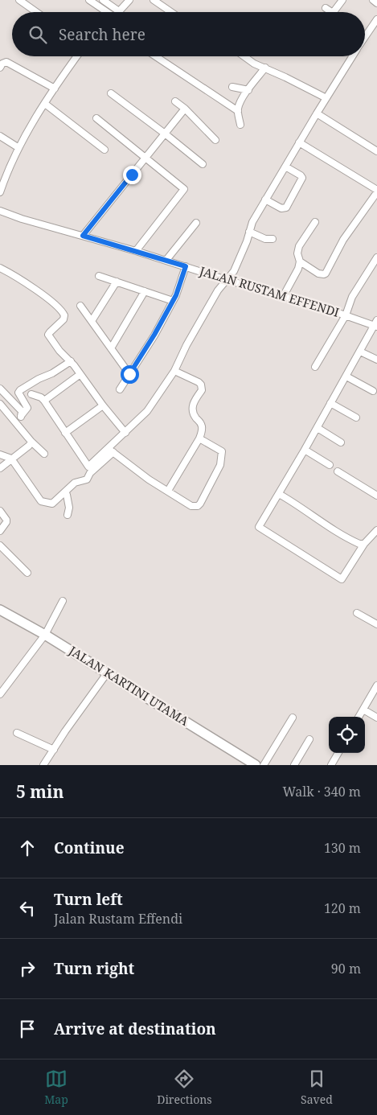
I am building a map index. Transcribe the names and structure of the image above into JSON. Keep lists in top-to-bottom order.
{
  "streets": {
    "street": ["JALAN RUSTAM EFFENDI", "JALAN KARTINI UTAMA"]
  },
  "page": {
    "search": "Search here",
    "heading": ["5 min", "Walk · 340 m"],
    "list": [
      ["Continue", "130 m"],
      ["Turn left", "Jalan Rustam Effendi", "120 m"],
      ["Turn right", "90 m"],
      "Arrive at destination"
    ],
    "nav": ["Map", "Directions", "Saved"]
  }
}
